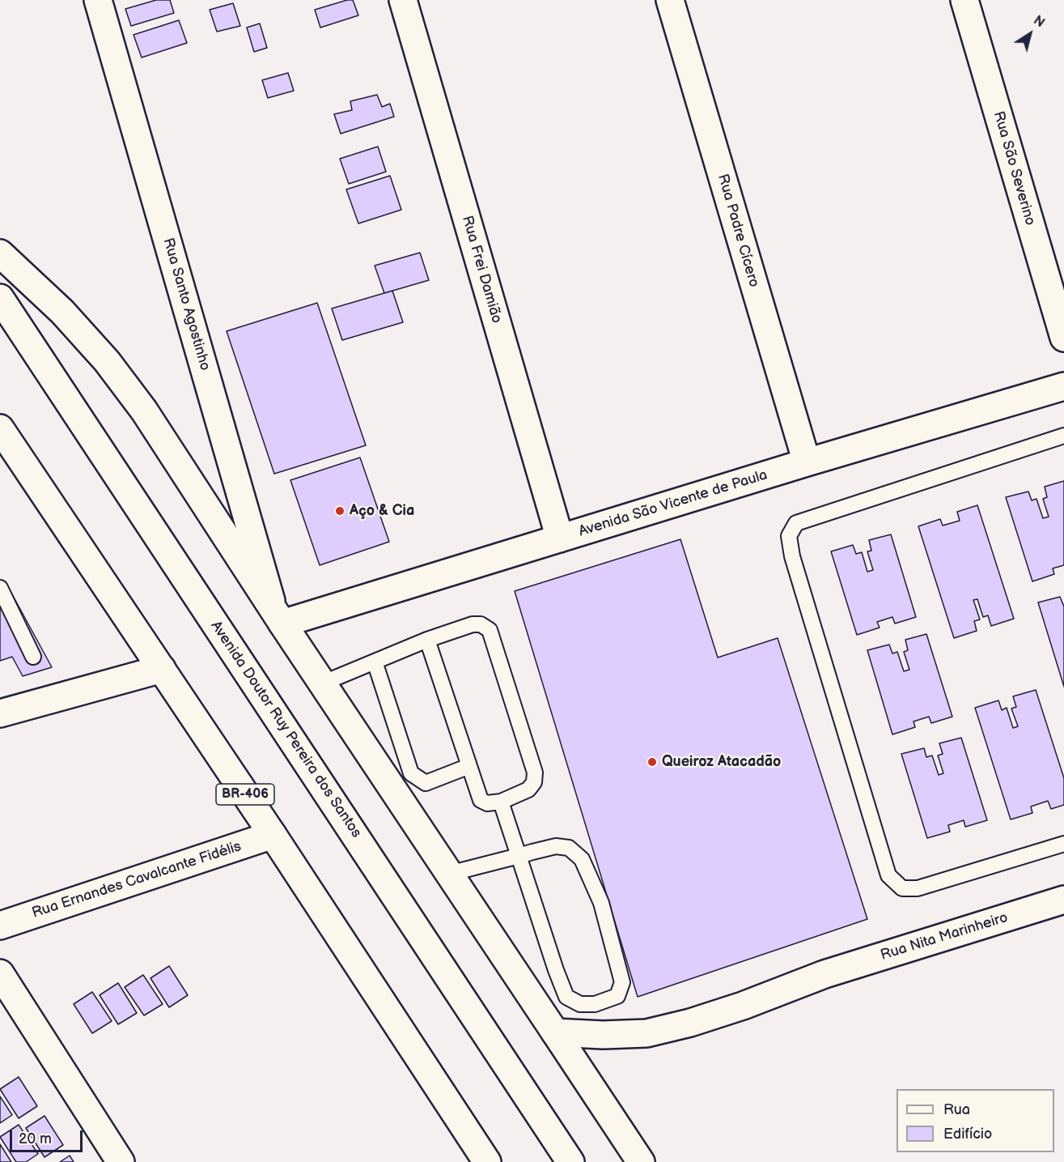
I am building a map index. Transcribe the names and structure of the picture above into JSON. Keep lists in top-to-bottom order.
{
  "streets": {
    "main road": [
      "Rua São Severino",
      "Rua Padre Cícero",
      "Rua Frei Damião",
      "Rua Santo Agostinho",
      "Avenida São Vicente de Paula",
      "Avenida Doutor Ruy Pereira dos Santos",
      "BR-406",
      "Rua Ernandes Cavalcante Fidélis",
      "Rua Nita Marinheiro"
    ]
  },
  "crossings": [
    ["Rua Padre Cícero", "Avenida São Vicente de Paula"],
    ["Rua Frei Damião", "Avenida São Vicente de Paula"],
    ["Rua Santo Agostinho", "Avenida São Vicente de Paula"],
    ["BR-406", "Rua Ernandes Cavalcante Fidélis"]
  ],
  "places": ["Aço & Cia", "Queiroz Atacadão"],
  "legend": ["Rua", "Edifício"],
  "scale_bar": "20 m",
  "north": "top right"
}
